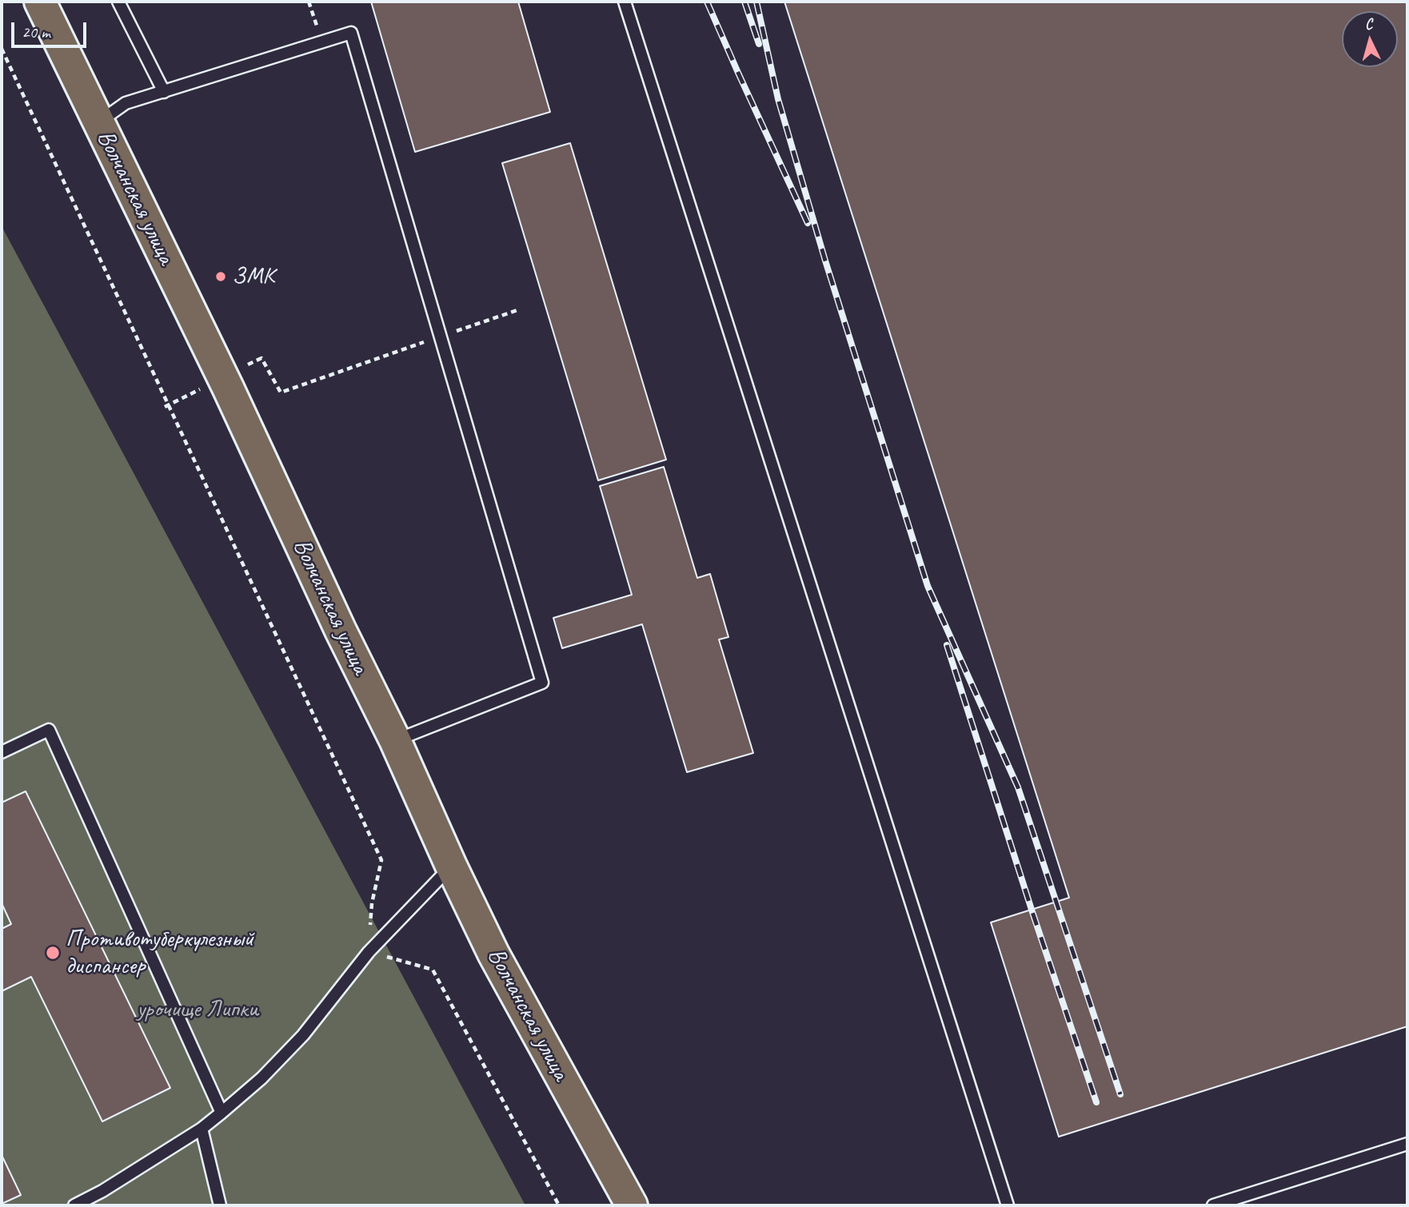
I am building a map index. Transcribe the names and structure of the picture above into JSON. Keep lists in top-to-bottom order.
{
  "streets": {
    "main road": ["Волчанская улица"]
  },
  "parks": ["урочище Липки"],
  "places": ["ЗМК", "Противотуберкулезный диспансер"],
  "scale_bar": "20 m",
  "north": "top"
}
